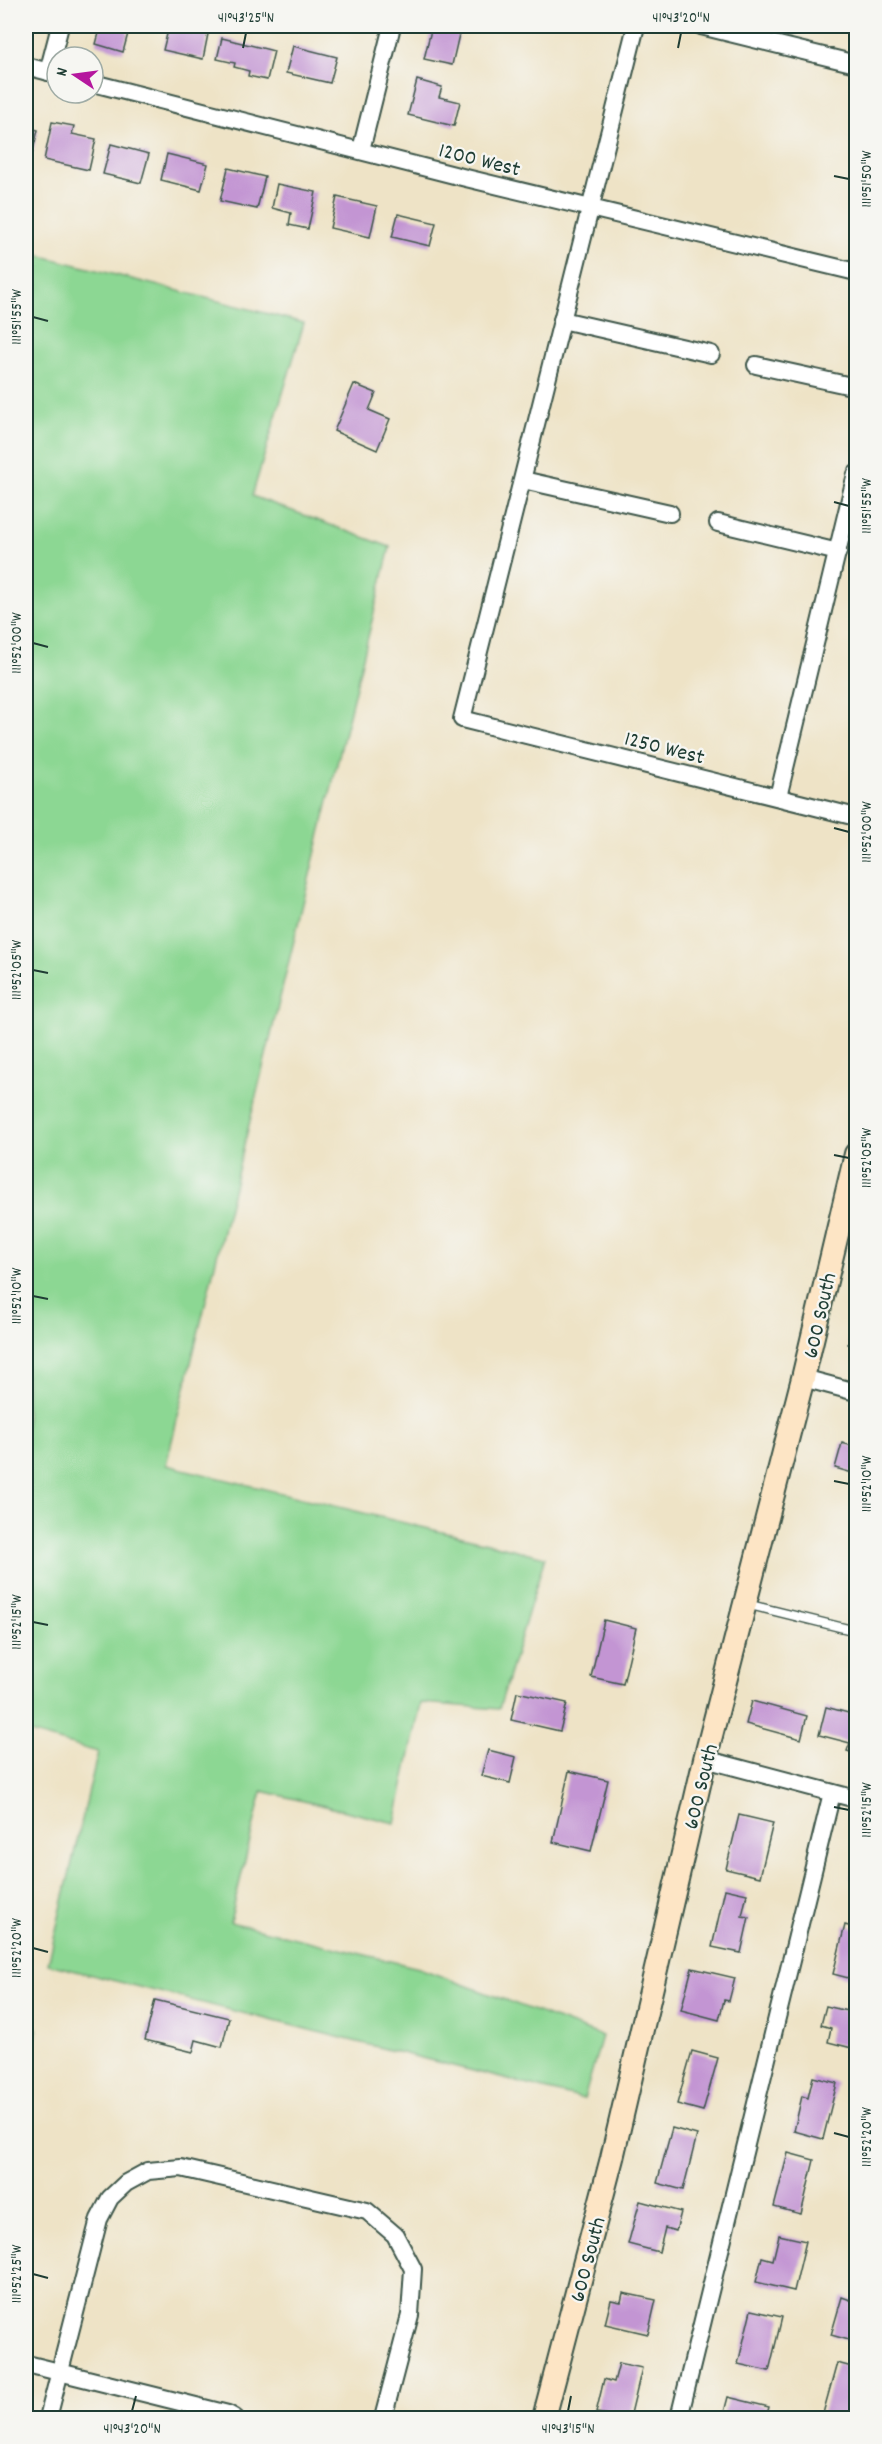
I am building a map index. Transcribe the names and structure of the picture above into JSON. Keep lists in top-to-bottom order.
{
  "streets": {
    "main road": ["600 South"],
    "street": ["1200 West", "1250 West"]
  },
  "north": "left",
  "coordinates": [
    "41°43'25\"N",
    "41°43'20\"N",
    "111°51'50\"W",
    "111°51'55\"W",
    "111°52'00\"W",
    "111°52'05\"W",
    "111°52'10\"W",
    "111°52'15\"W",
    "111°52'20\"W",
    "111°52'25\"W",
    "41°43'15\"N"
  ]
}
